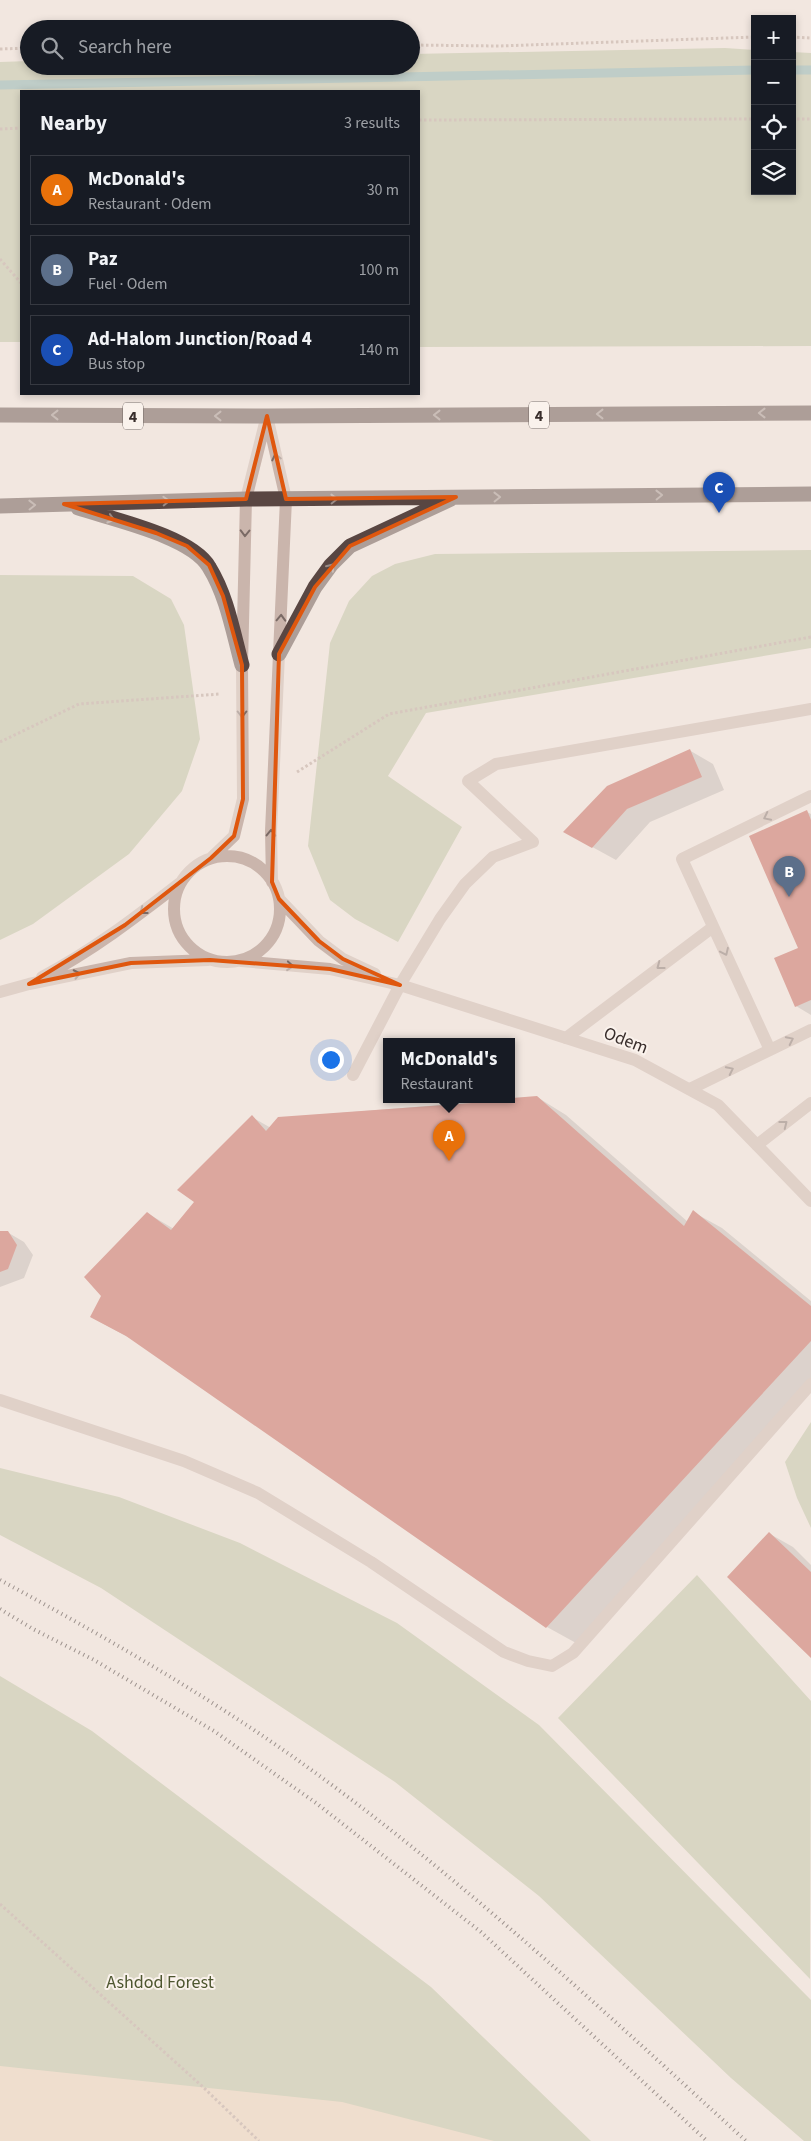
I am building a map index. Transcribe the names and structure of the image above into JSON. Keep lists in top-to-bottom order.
{
  "streets": {
    "highway": ["4"],
    "street": ["Odem"]
  },
  "parks": ["Ashdod Forest"],
  "page": {
    "map_buttons": ["+", "−"],
    "search": "Search here",
    "heading": ["Nearby", "3 results"],
    "list": [
      {
        "mark": "A",
        "name": "McDonald's",
        "note": "Restaurant · Odem",
        "value": "30 m"
      },
      {
        "mark": "B",
        "name": "Paz",
        "note": "Fuel · Odem",
        "value": "100 m"
      },
      {
        "mark": "C",
        "name": "Ad-Halom Junction/Road 4",
        "note": "Bus stop",
        "value": "140 m"
      }
    ],
    "pins": ["C", "B", "A"],
    "popup": ["McDonald's", "Restaurant"]
  }
}
